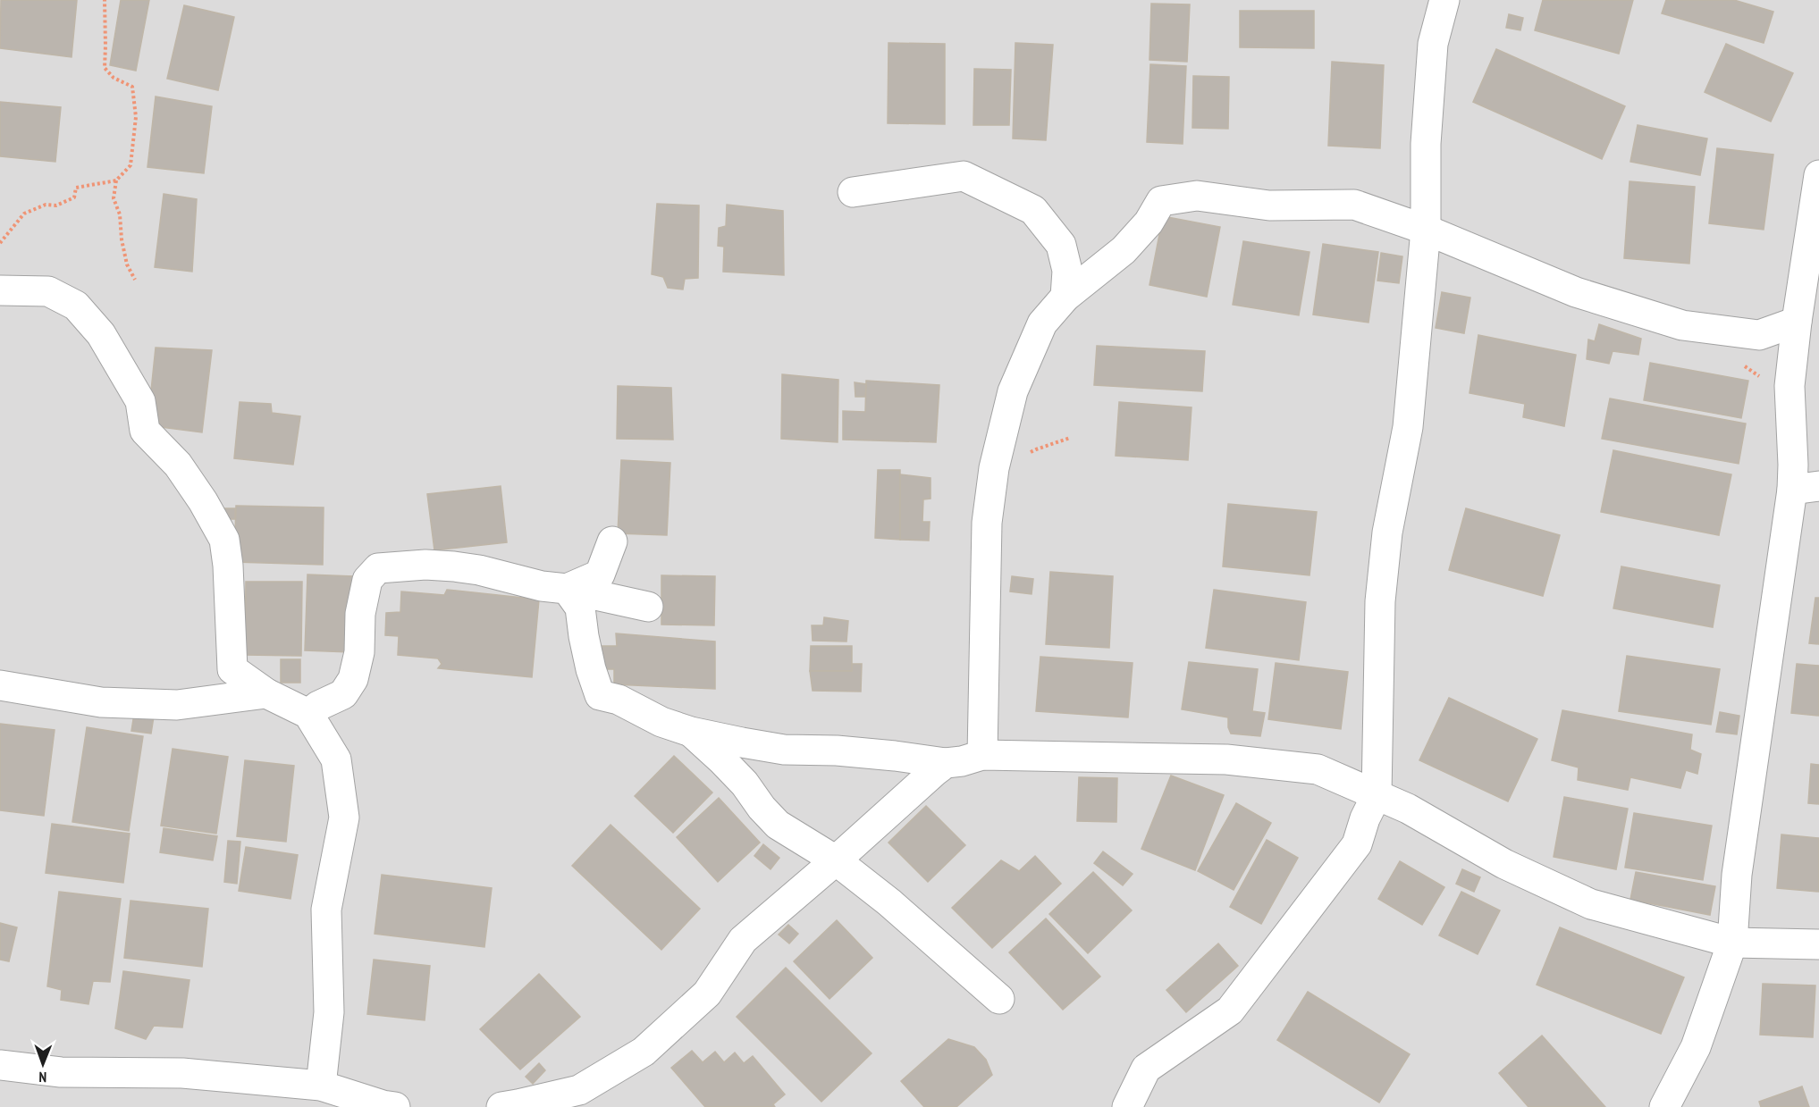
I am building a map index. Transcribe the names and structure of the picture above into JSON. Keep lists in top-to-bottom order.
{
  "north": "bottom"
}
